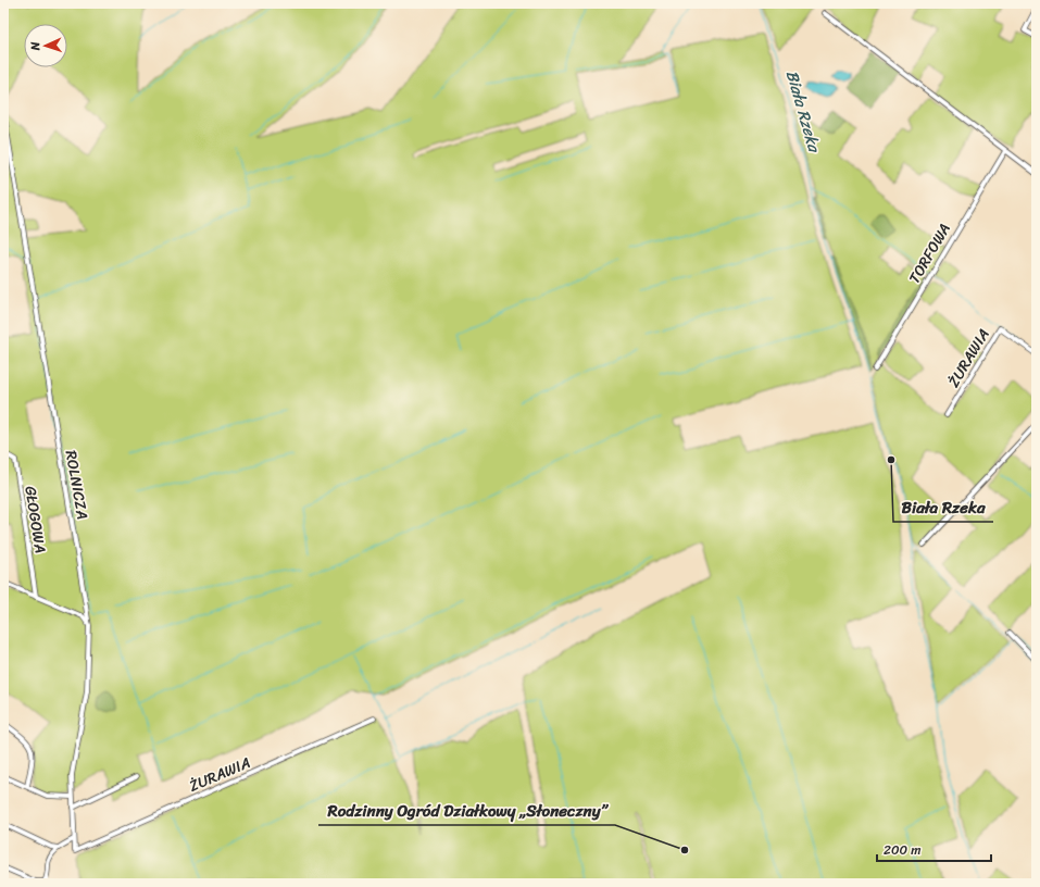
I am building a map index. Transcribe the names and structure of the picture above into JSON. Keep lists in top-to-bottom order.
{
  "streets": {
    "street": [
      "TORFOWA",
      "ŻURAWIA",
      "ROLNICZA",
      "GŁOGOWA"
    ]
  },
  "crossings": [
    ["ŻURAWIA", "ROLNICZA"]
  ],
  "water": ["Biała Rzeka"],
  "places": ["Biała Rzeka", "Rodzinny Ogród Działkowy „Słoneczny”"],
  "scale_bar": "200 m",
  "north": "left"
}
